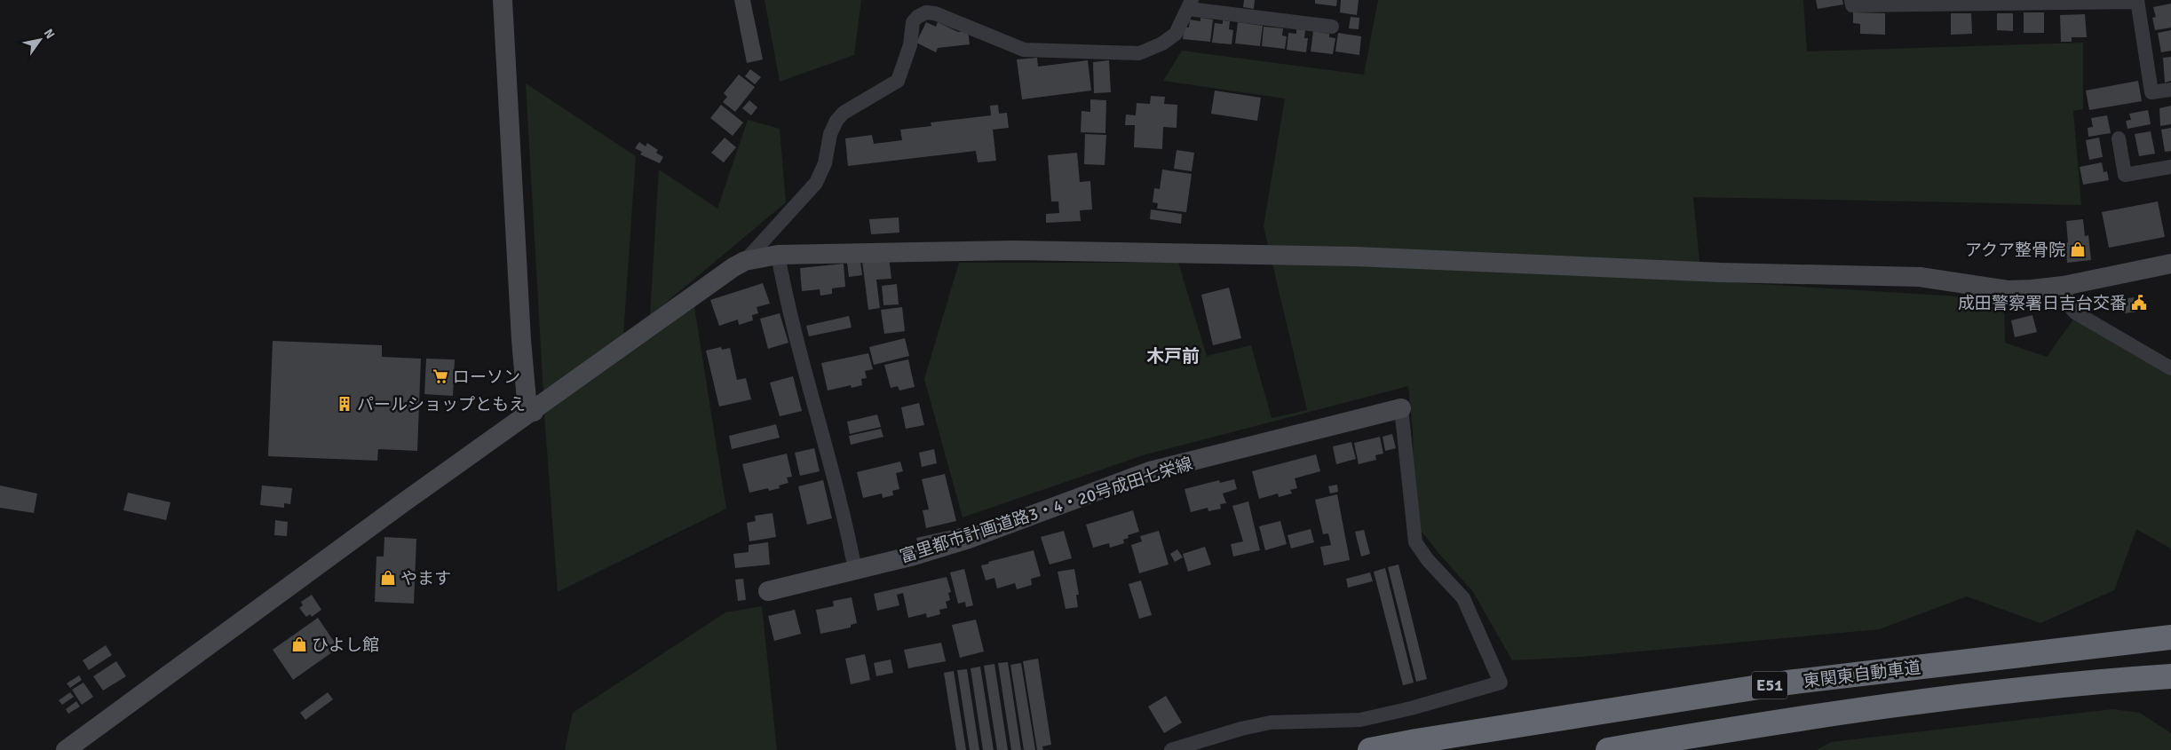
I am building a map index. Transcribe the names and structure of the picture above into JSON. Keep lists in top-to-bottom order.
{
  "streets": {
    "highway": ["東関東自動車道", "E51"],
    "street": ["富里都市計画道路3・4・20号成田七栄線"]
  },
  "districts": ["木戸前"],
  "places": {
    "shop": ["アクア整骨院", "やます", "ひよし館"],
    "public building": ["成田警察署日吉台交番"],
    "supermarket": ["ローソン"],
    "building": ["パールショップともえ"]
  },
  "north": "top right"
}
